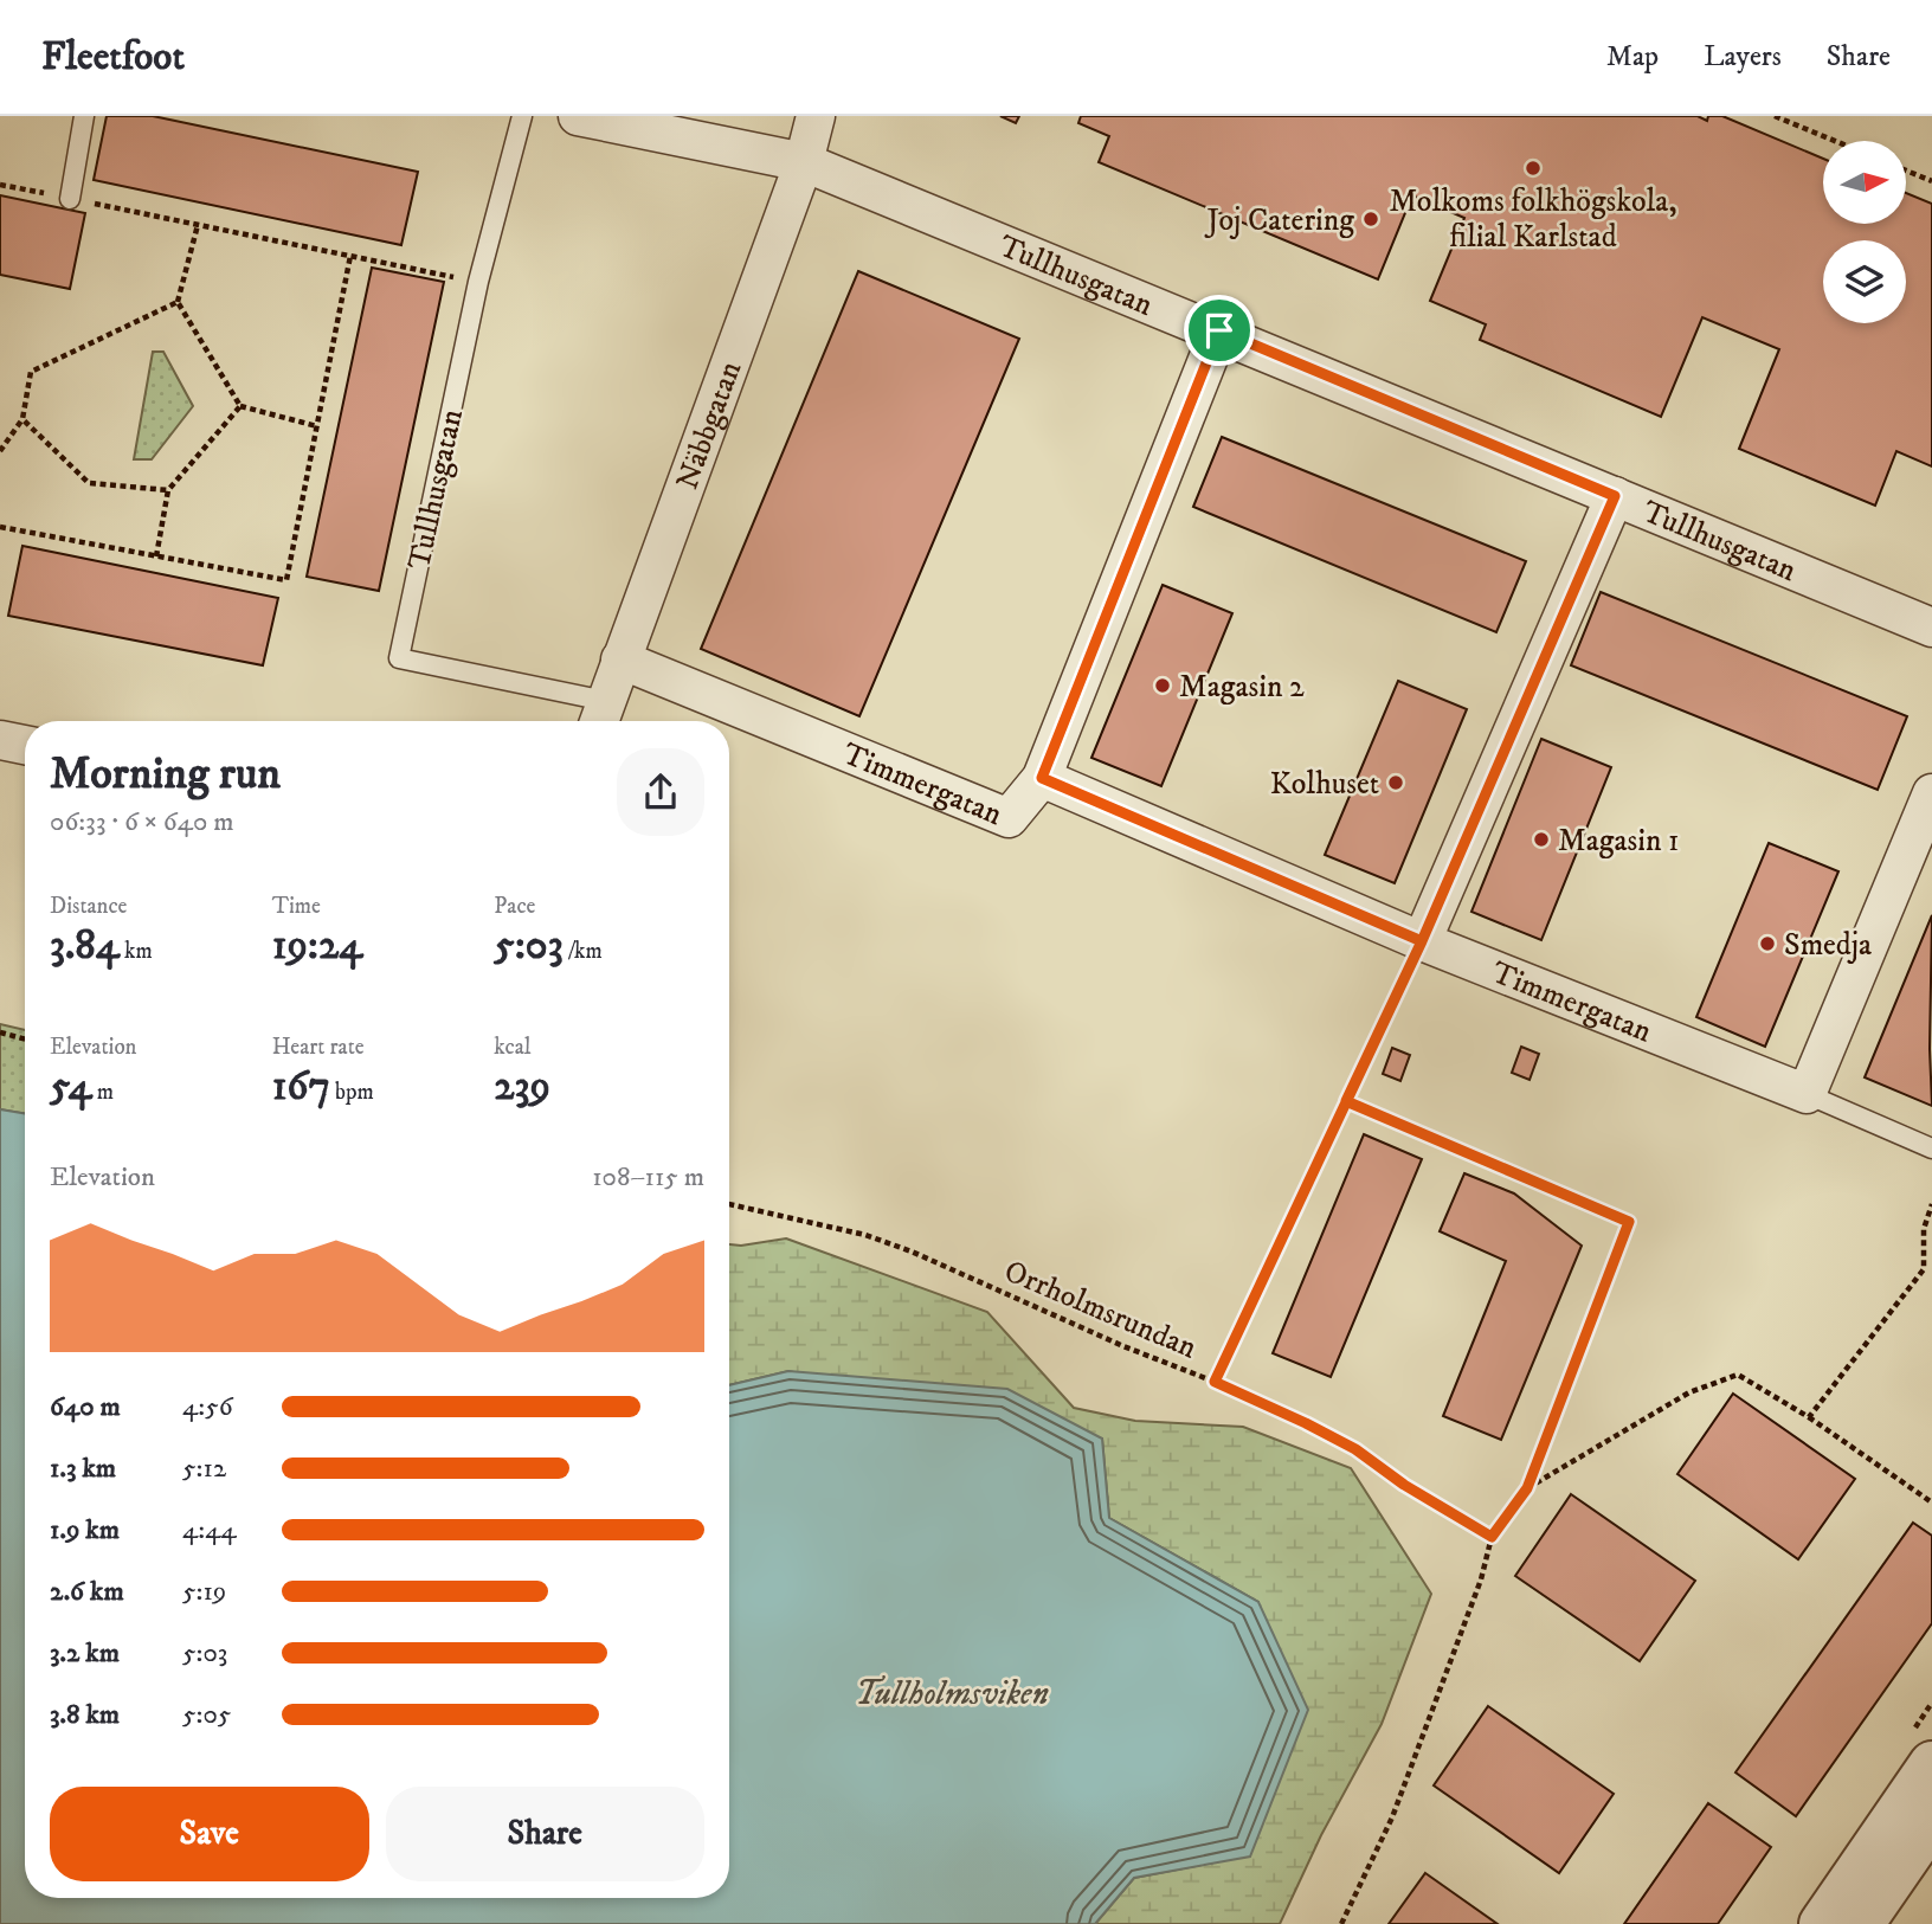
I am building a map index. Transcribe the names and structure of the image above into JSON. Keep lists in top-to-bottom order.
{
  "streets": {
    "street": ["Tullhusgatan", "Näbbgatan", "Timmergatan"],
    "path": ["Orrholmsrundan"]
  },
  "crossings": [
    ["Tullhusgatan", "Näbbgatan"],
    ["Näbbgatan", "Timmergatan"]
  ],
  "water": ["Tullholmsviken"],
  "places": [
    "Molkoms folkhögskola, filial Karlstad",
    "Joj Catering",
    "Magasin 2",
    "Kolhuset",
    "Magasin 1",
    "Smedja"
  ],
  "north": "right",
  "page": {
    "header": "Fleetfoot",
    "nav": ["Map", "Layers", "Share"],
    "heading": ["Morning run", "06:33 · 6 × 640 m"],
    "stats": [
      ["Distance", "3.84 km"],
      ["Time", "19:24"],
      ["Pace", "5:03 /km"],
      ["Elevation", "54 m"],
      ["Heart rate", "167 bpm"],
      ["kcal", "239"]
    ],
    "chart": ["Elevation", "108–115 m"],
    "list": [
      {
        "name": "640 m",
        "note": "4:56"
      },
      {
        "name": "1.3 km",
        "note": "5:12"
      },
      {
        "name": "1.9 km",
        "note": "4:44"
      },
      {
        "name": "2.6 km",
        "note": "5:19"
      },
      {
        "name": "3.2 km",
        "note": "5:03"
      },
      {
        "name": "3.8 km",
        "note": "5:05"
      }
    ],
    "buttons": ["Save", "Share"]
  }
}
